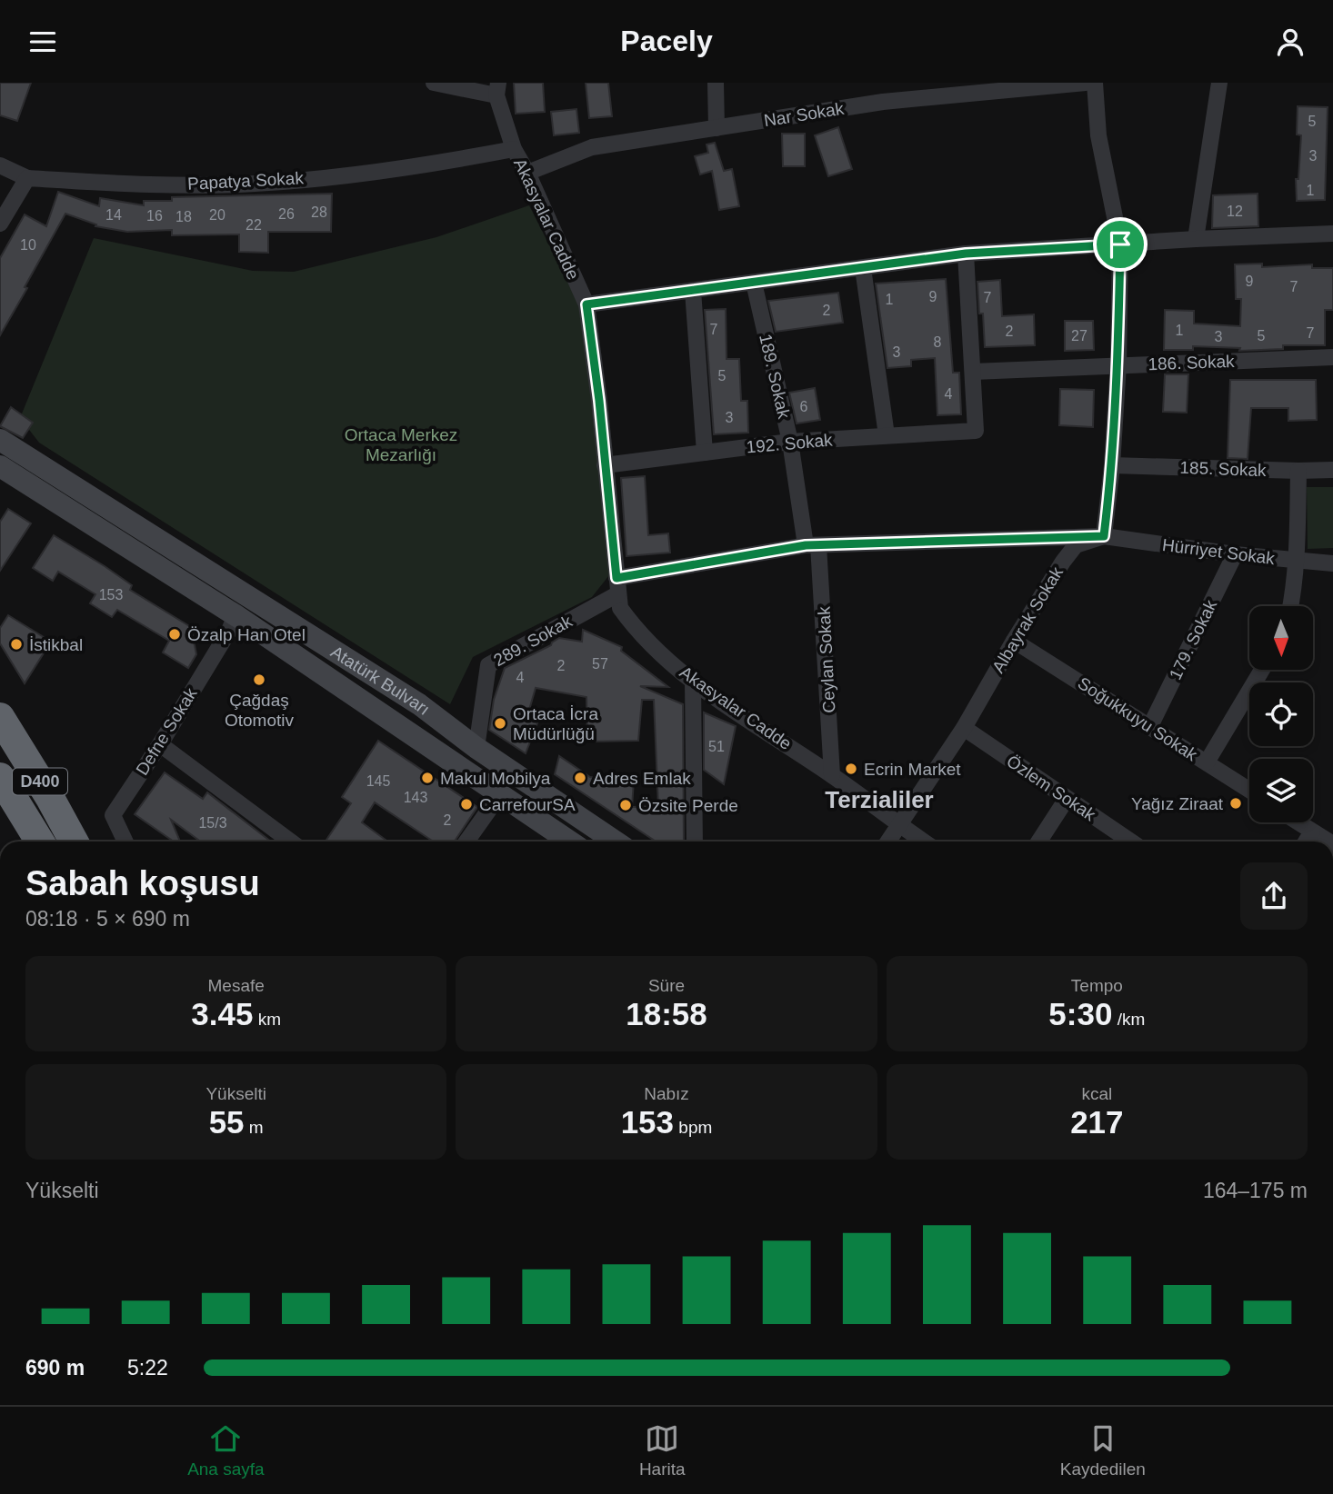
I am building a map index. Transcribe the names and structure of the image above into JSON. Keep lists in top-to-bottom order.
{
  "streets": {
    "highway": ["D400"],
    "main road": ["Atatürk Bulvarı"],
    "street": [
      "Nar Sokak",
      "Papatya Sokak",
      "Akasyalar Cadde",
      "186. Sokak",
      "189. Sokak",
      "192. Sokak",
      "185. Sokak",
      "Hürriyet Sokak",
      "Albayrak Sokak",
      "179. Sokak",
      "289. Sokak",
      "Ceylan Sokak",
      "Soğukkuyu Sokak",
      "Defne Sokak",
      "Özlem Sokak"
    ]
  },
  "crossings": [
    ["Nar Sokak", "Akasyalar Cadde"],
    ["Papatya Sokak", "Akasyalar Cadde"],
    ["Akasyalar Cadde", "192. Sokak"],
    ["Akasyalar Cadde", "Hürriyet Sokak"],
    ["Akasyalar Cadde", "Albayrak Sokak"],
    ["Akasyalar Cadde", "289. Sokak"],
    ["Akasyalar Cadde", "Ceylan Sokak"],
    ["186. Sokak", "192. Sokak"],
    ["189. Sokak", "192. Sokak"],
    ["189. Sokak", "Hürriyet Sokak"],
    ["189. Sokak", "Ceylan Sokak"],
    ["Hürriyet Sokak", "Albayrak Sokak"],
    ["Hürriyet Sokak", "179. Sokak"],
    ["Hürriyet Sokak", "Ceylan Sokak"],
    ["Albayrak Sokak", "Soğukkuyu Sokak"],
    ["Albayrak Sokak", "Özlem Sokak"],
    ["179. Sokak", "Soğukkuyu Sokak"],
    ["289. Sokak", "Atatürk Bulvarı"],
    ["Atatürk Bulvarı", "Defne Sokak"]
  ],
  "districts": ["Terzialiler"],
  "parks": ["Ortaca Merkez Mezarlığı"],
  "places": [
    "Özalp Han Otel",
    "İstikbal",
    "Çağdaş Otomotiv",
    "Ortaca İcra Müdürlüğü",
    "Ecrin Market",
    "Makul Mobilya",
    "Adres Emlak",
    "Yağız Ziraat",
    "CarrefourSA",
    "Özsite Perde"
  ],
  "house_numbers": [
    "5",
    "3",
    "1",
    "12",
    "28",
    "26",
    "14",
    "20",
    "16",
    "18",
    "22",
    "10",
    "9",
    "7",
    "9",
    "7",
    "1",
    "2",
    "7",
    "1",
    "2",
    "7",
    "27",
    "5",
    "3",
    "8",
    "3",
    "5",
    "4",
    "6",
    "3",
    "153",
    "57",
    "2",
    "4",
    "51",
    "145",
    "143",
    "2",
    "15/3"
  ],
  "north": "bottom",
  "page": {
    "header": "Pacely",
    "heading": ["Sabah koşusu", "08:18 · 5 × 690 m"],
    "stats": [
      ["Mesafe", "3.45 km"],
      ["Süre", "18:58"],
      ["Tempo", "5:30 /km"],
      ["Yükselti", "55 m"],
      ["Nabız", "153 bpm"],
      ["kcal", "217"]
    ],
    "chart": ["Yükselti", "164–175 m"],
    "list": [
      {
        "name": "690 m",
        "note": "5:22"
      }
    ],
    "tabs": ["Ana sayfa", "Harita", "Kaydedilen"]
  }
}
